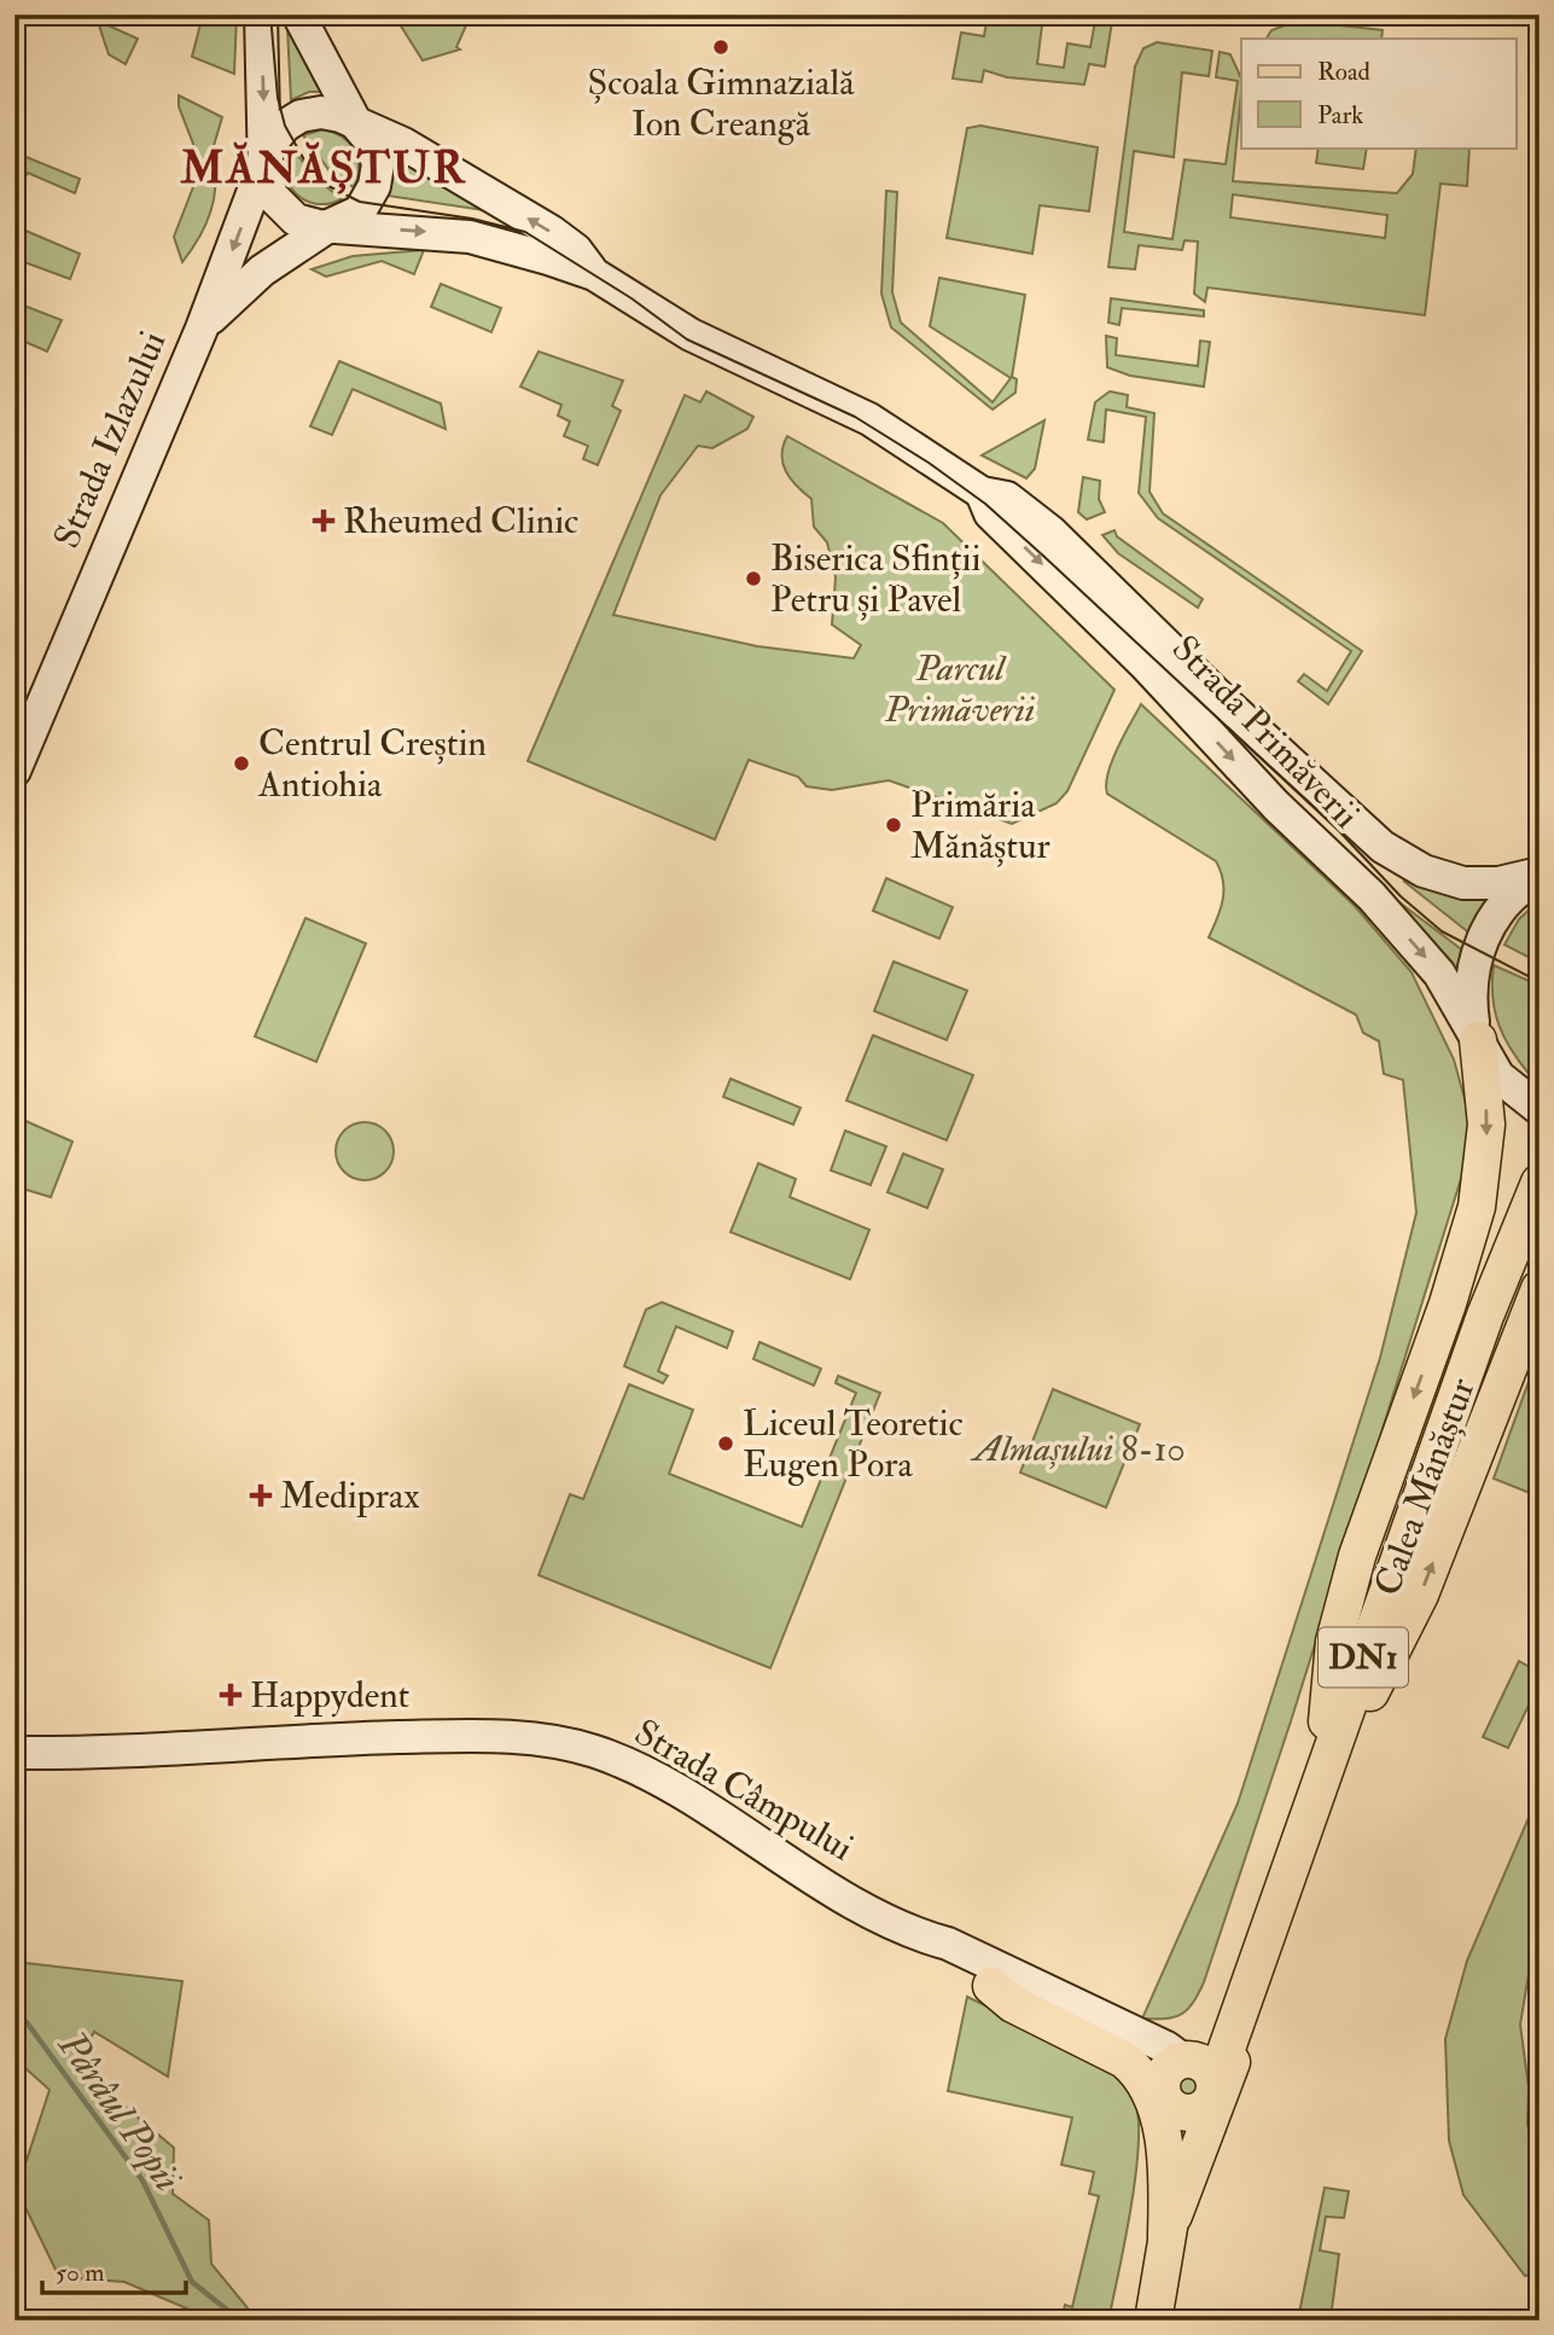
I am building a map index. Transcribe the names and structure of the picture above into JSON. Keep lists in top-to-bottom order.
{
  "streets": {
    "main road": [
      "Strada Izlazului",
      "Strada Primăverii",
      "Calea Mănăștur",
      "DN1",
      "Strada Câmpului"
    ]
  },
  "crossings": [
    ["Strada Izlazului", "Strada Primăverii"],
    ["Calea Mănăștur", "Strada Câmpului"]
  ],
  "districts": ["MĂNĂȘTUR"],
  "water": ["Pârâul Popii"],
  "parks": ["Parcul Primăverii", "Almașului 8-10"],
  "places": {
    "other": [
      "Școala Gimnazială Ion Creangă",
      "Biserica Sfinții Petru și Pavel",
      "Centrul Creștin Antiohia",
      "Primăria Mănăștur",
      "Liceul Teoretic Eugen Pora"
    ],
    "health": ["Rheumed Clinic", "Mediprax", "Happydent"]
  },
  "legend": ["Road", "Park"],
  "scale_bar": "50 m"
}
